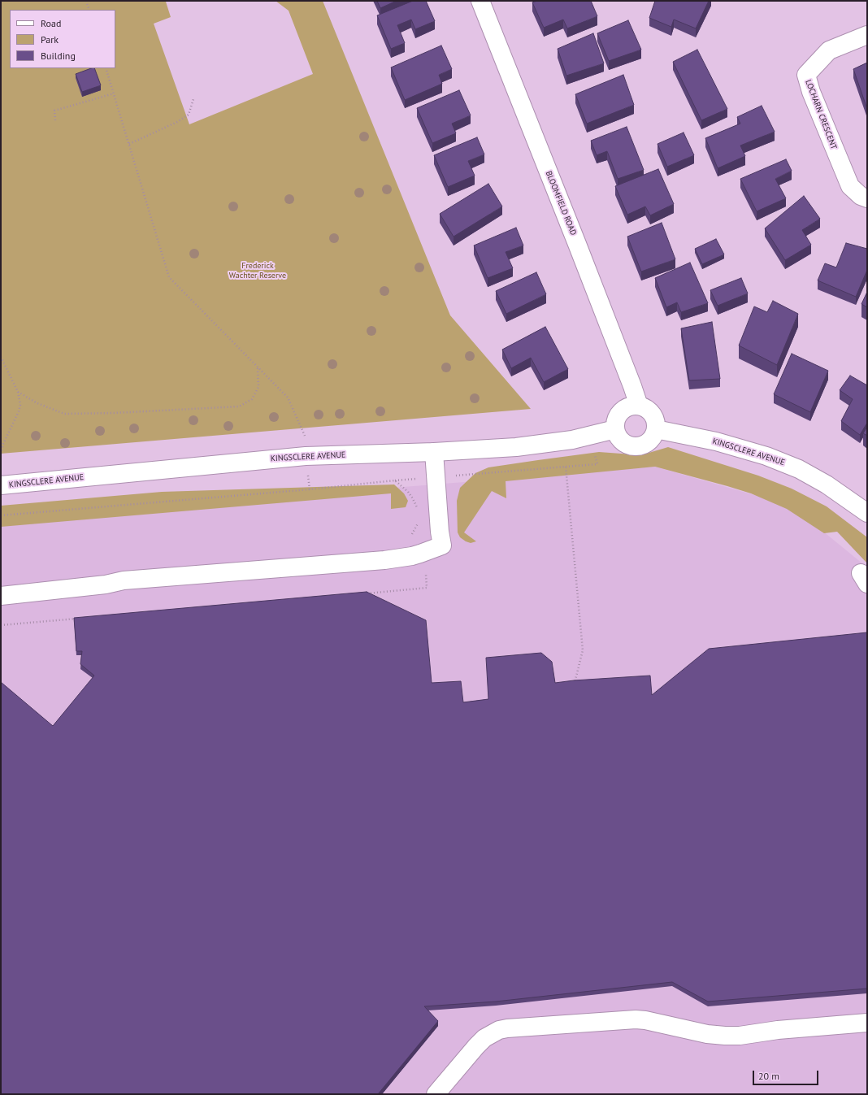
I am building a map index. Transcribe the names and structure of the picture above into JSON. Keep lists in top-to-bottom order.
{
  "streets": {
    "main road": ["LOCHARN CRESCENT", "BLOOMFIELD ROAD", "KINGSCLERE AVENUE"]
  },
  "crossings": [
    ["BLOOMFIELD ROAD", "KINGSCLERE AVENUE"]
  ],
  "parks": ["Frederick Wachter Reserve"],
  "legend": ["Road", "Park", "Building"],
  "scale_bar": "20 m"
}
